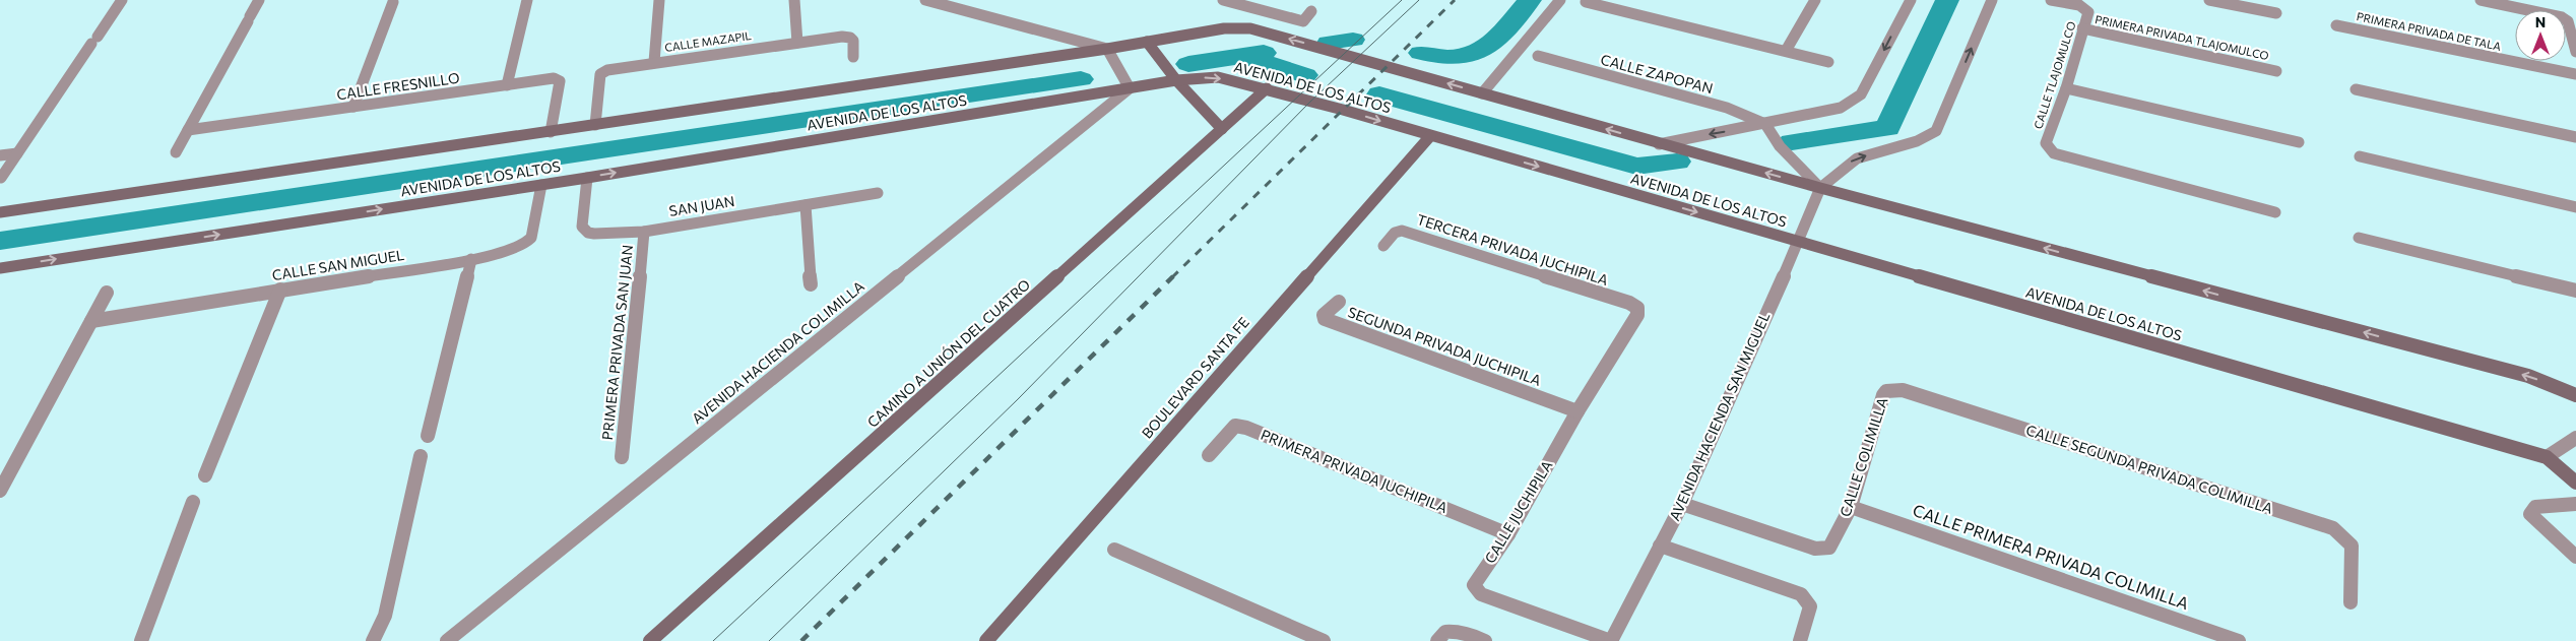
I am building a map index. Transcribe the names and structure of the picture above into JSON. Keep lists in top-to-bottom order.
{
  "streets": {
    "street": [
      "PRIMERA PRIVADA DE TALA",
      "PRIMERA PRIVADA TLAJOMULCO",
      "CALLE MAZAPIL",
      "CALLE ZAPOPAN",
      "CALLE TLAJOMULCO",
      "CALLE FRESNILLO",
      "AVENIDA DE LOS ALTOS",
      "SAN JUAN",
      "TERCERA PRIVADA JUCHIPILA",
      "CALLE SAN MIGUEL",
      "PRIMERA PRIVADA SAN JUAN",
      "SEGUNDA PRIVADA JUCHIPILA",
      "AVENIDA HACIENDA COLIMILLA",
      "CAMINO A UNIÓN DEL CUATRO",
      "BOULEVARD SANTA FE",
      "AVENIDA HACIENDA SAN MIGUEL",
      "CALLE COLIMILLA",
      "CALLE SEGUNDA PRIVADA COLIMILLA",
      "PRIMERA PRIVADA JUCHIPILA",
      "CALLE JUCHIPILA",
      "CALLE PRIMERA PRIVADA COLIMILLA"
    ]
  },
  "crossings": [
    ["PRIMERA PRIVADA TLAJOMULCO", "CALLE TLAJOMULCO"],
    ["AVENIDA DE LOS ALTOS", "SAN JUAN"],
    ["AVENIDA DE LOS ALTOS", "CALLE SAN MIGUEL"],
    ["AVENIDA DE LOS ALTOS", "AVENIDA HACIENDA COLIMILLA"],
    ["AVENIDA DE LOS ALTOS", "CAMINO A UNIÓN DEL CUATRO"],
    ["AVENIDA DE LOS ALTOS", "BOULEVARD SANTA FE"],
    ["AVENIDA DE LOS ALTOS", "AVENIDA HACIENDA SAN MIGUEL"],
    ["SAN JUAN", "PRIMERA PRIVADA SAN JUAN"],
    ["TERCERA PRIVADA JUCHIPILA", "CALLE JUCHIPILA"],
    ["SEGUNDA PRIVADA JUCHIPILA", "CALLE JUCHIPILA"],
    ["AVENIDA HACIENDA SAN MIGUEL", "CALLE COLIMILLA"],
    ["AVENIDA HACIENDA SAN MIGUEL", "CALLE JUCHIPILA"],
    ["CALLE COLIMILLA", "CALLE SEGUNDA PRIVADA COLIMILLA"],
    ["CALLE COLIMILLA", "CALLE PRIMERA PRIVADA COLIMILLA"],
    ["PRIMERA PRIVADA JUCHIPILA", "CALLE JUCHIPILA"]
  ],
  "north": "top"
}
